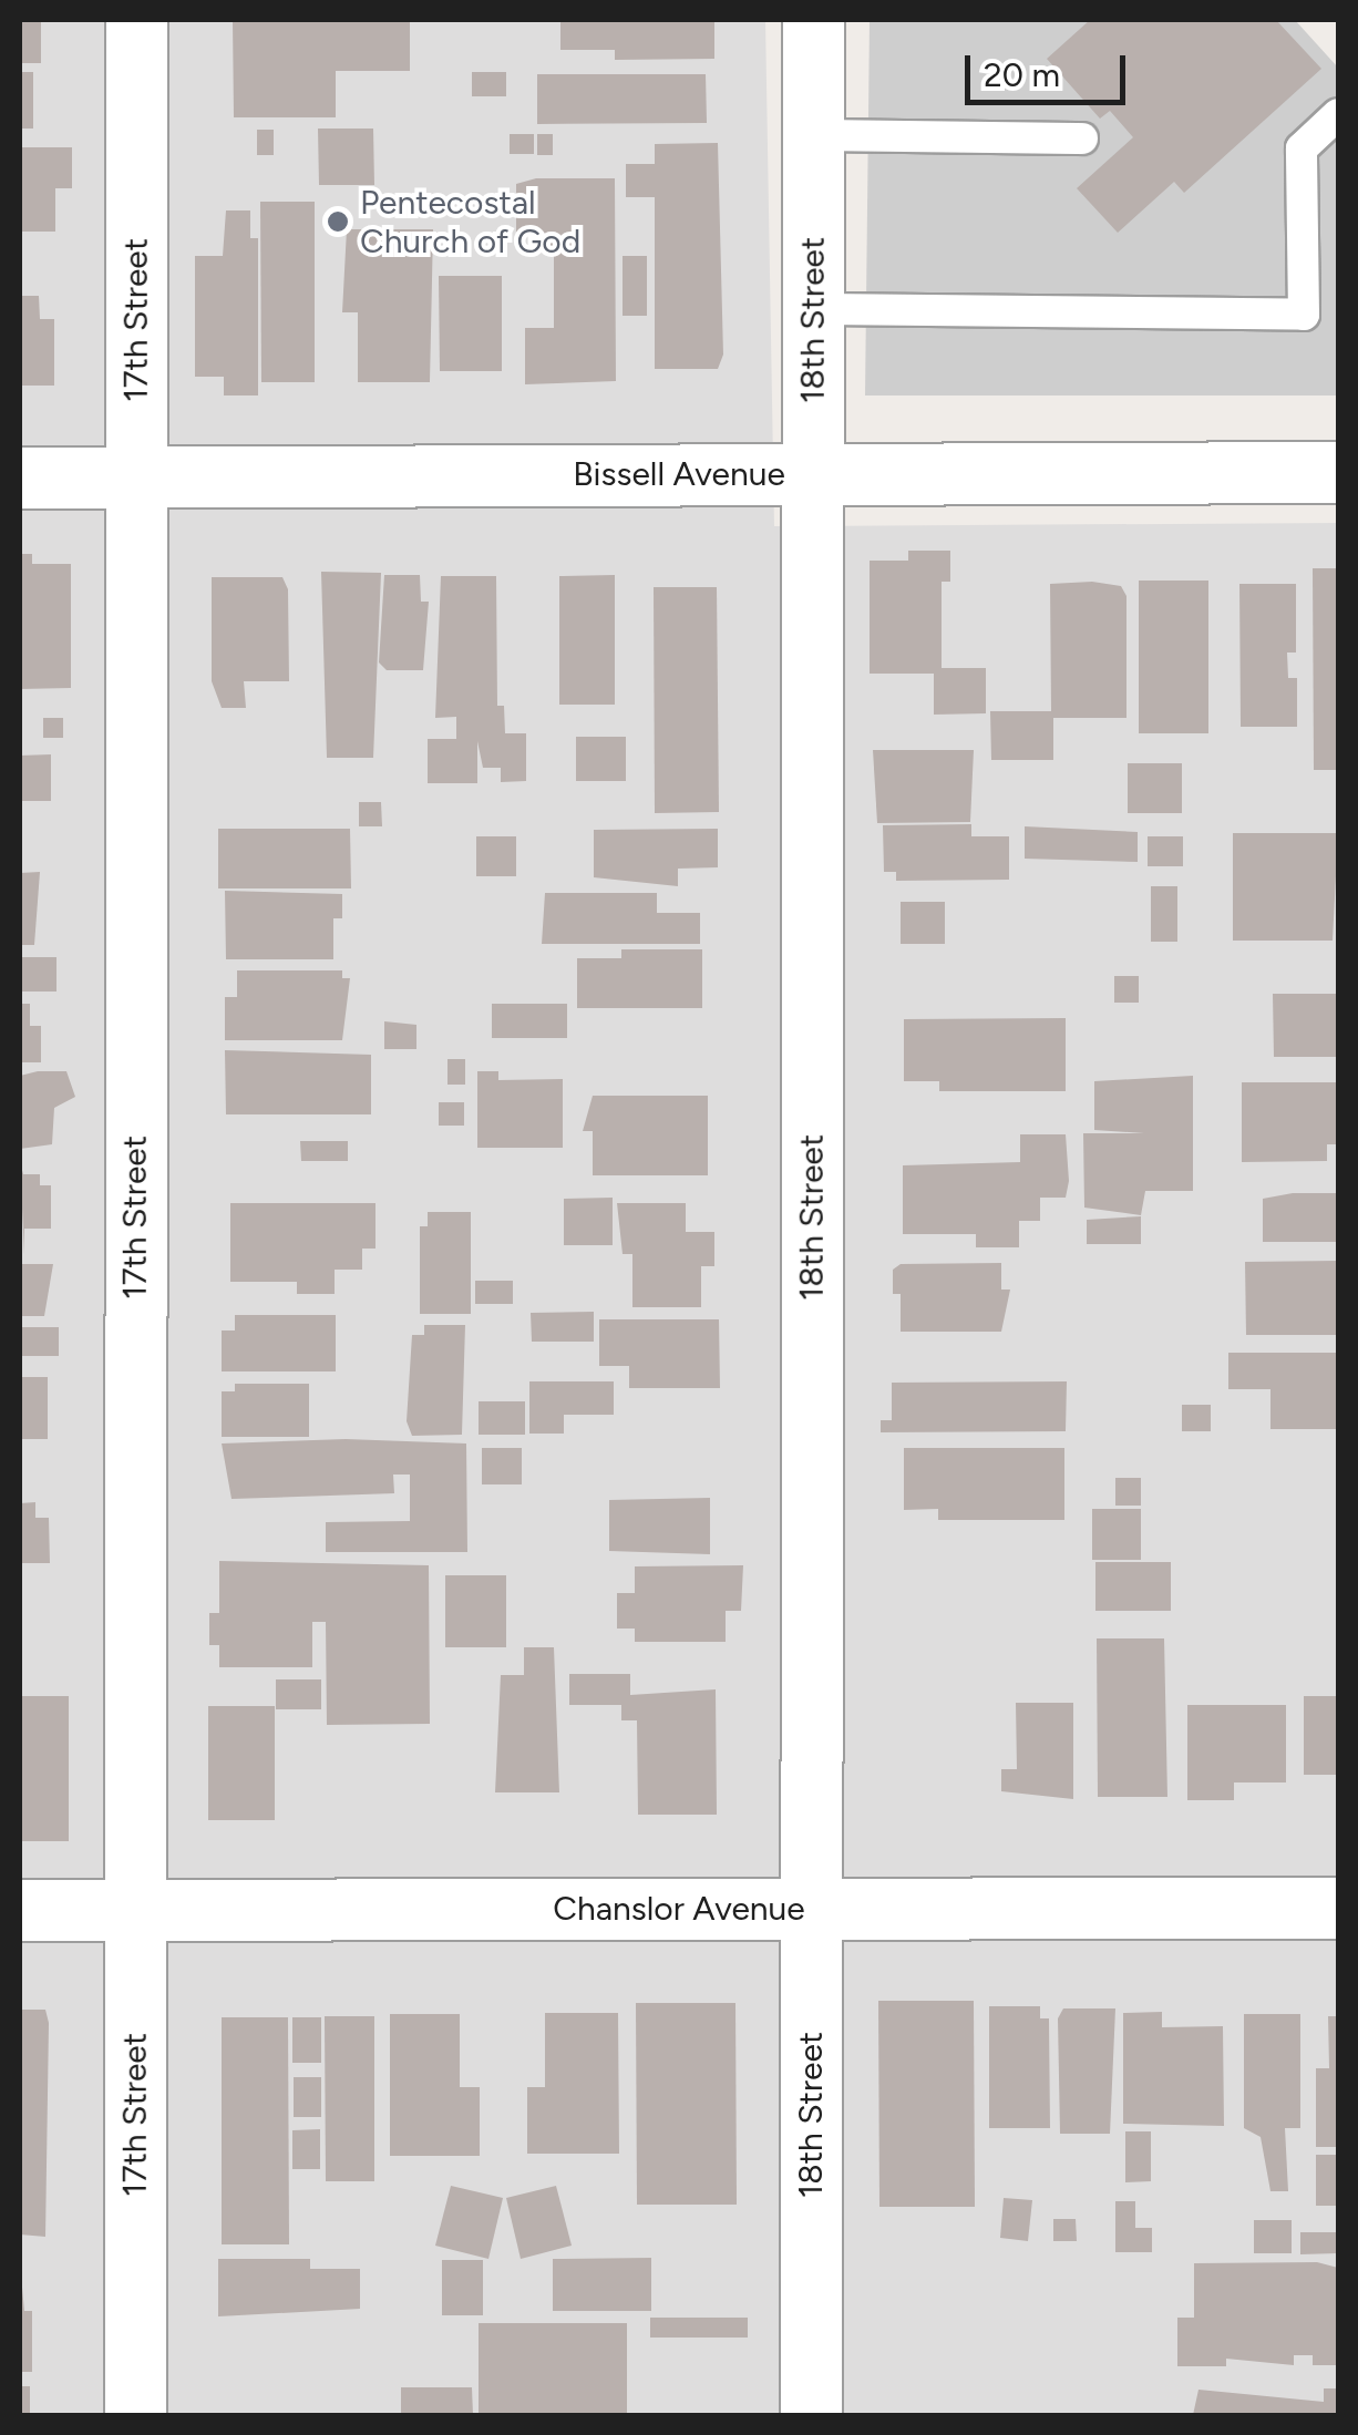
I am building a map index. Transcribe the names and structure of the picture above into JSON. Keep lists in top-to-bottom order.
{
  "streets": {
    "street": [
      "17th Street",
      "18th Street",
      "Bissell Avenue",
      "Chanslor Avenue"
    ]
  },
  "crossings": [
    ["17th Street", "Bissell Avenue"],
    ["17th Street", "Chanslor Avenue"],
    ["18th Street", "Bissell Avenue"],
    ["18th Street", "Chanslor Avenue"]
  ],
  "places": ["Pentecostal Church of God"],
  "scale_bar": "20 m"
}
